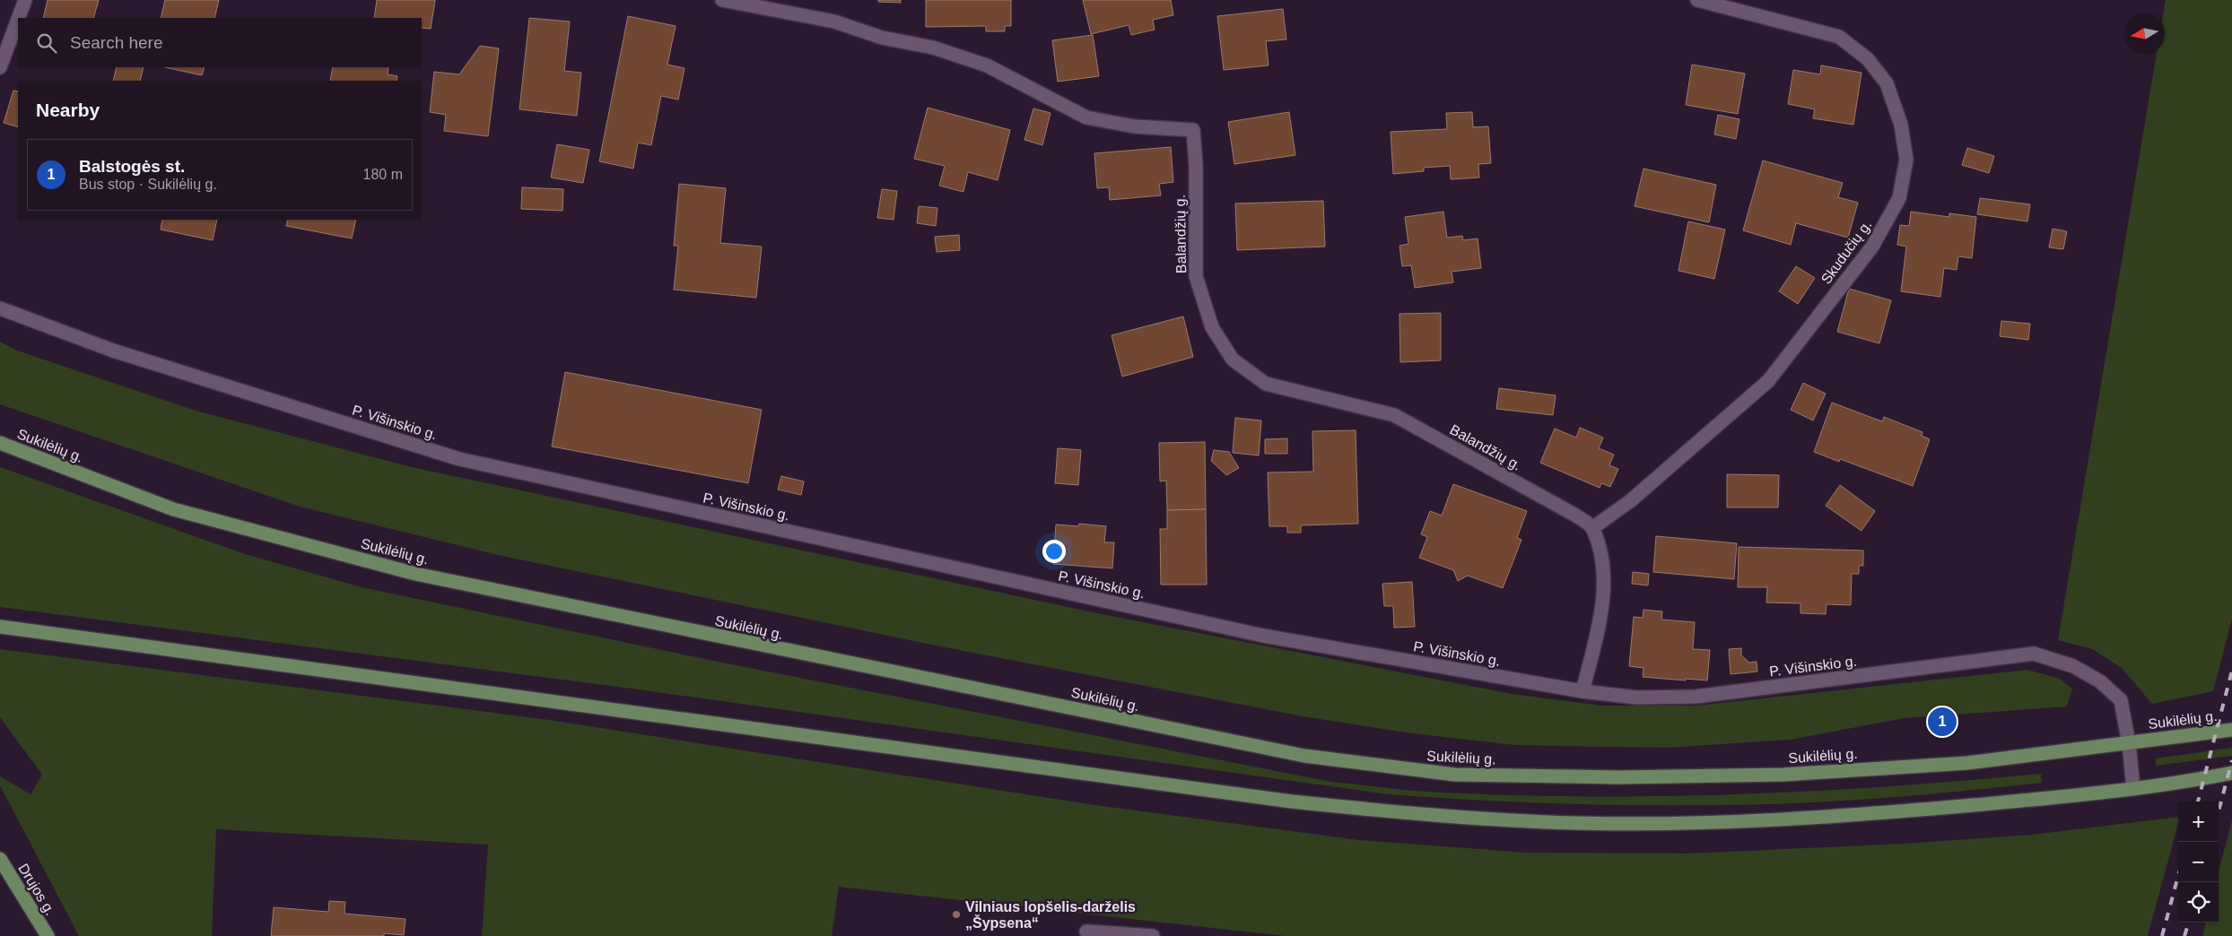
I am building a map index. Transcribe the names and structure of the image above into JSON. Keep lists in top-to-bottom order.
{
  "streets": {
    "main road": ["Sukilėlių g.", "Drujos g."],
    "street": ["Balandžių g.", "Skudučių g.", "P. Višinskio g."]
  },
  "crossings": [
    ["Balandžių g.", "Skudučių g."],
    ["P. Višinskio g.", "Sukilėlių g."]
  ],
  "places": ["Vilniaus lopšelis-darželis „Šypsena“"],
  "north": "left",
  "page": {
    "search": "Search here",
    "heading": "Nearby",
    "list": [
      {
        "mark": "1",
        "name": "Balstogės st.",
        "note": "Bus stop · Sukilėlių g.",
        "value": "180 m"
      }
    ],
    "pins": "1",
    "map_buttons": ["+", "−"]
  }
}
